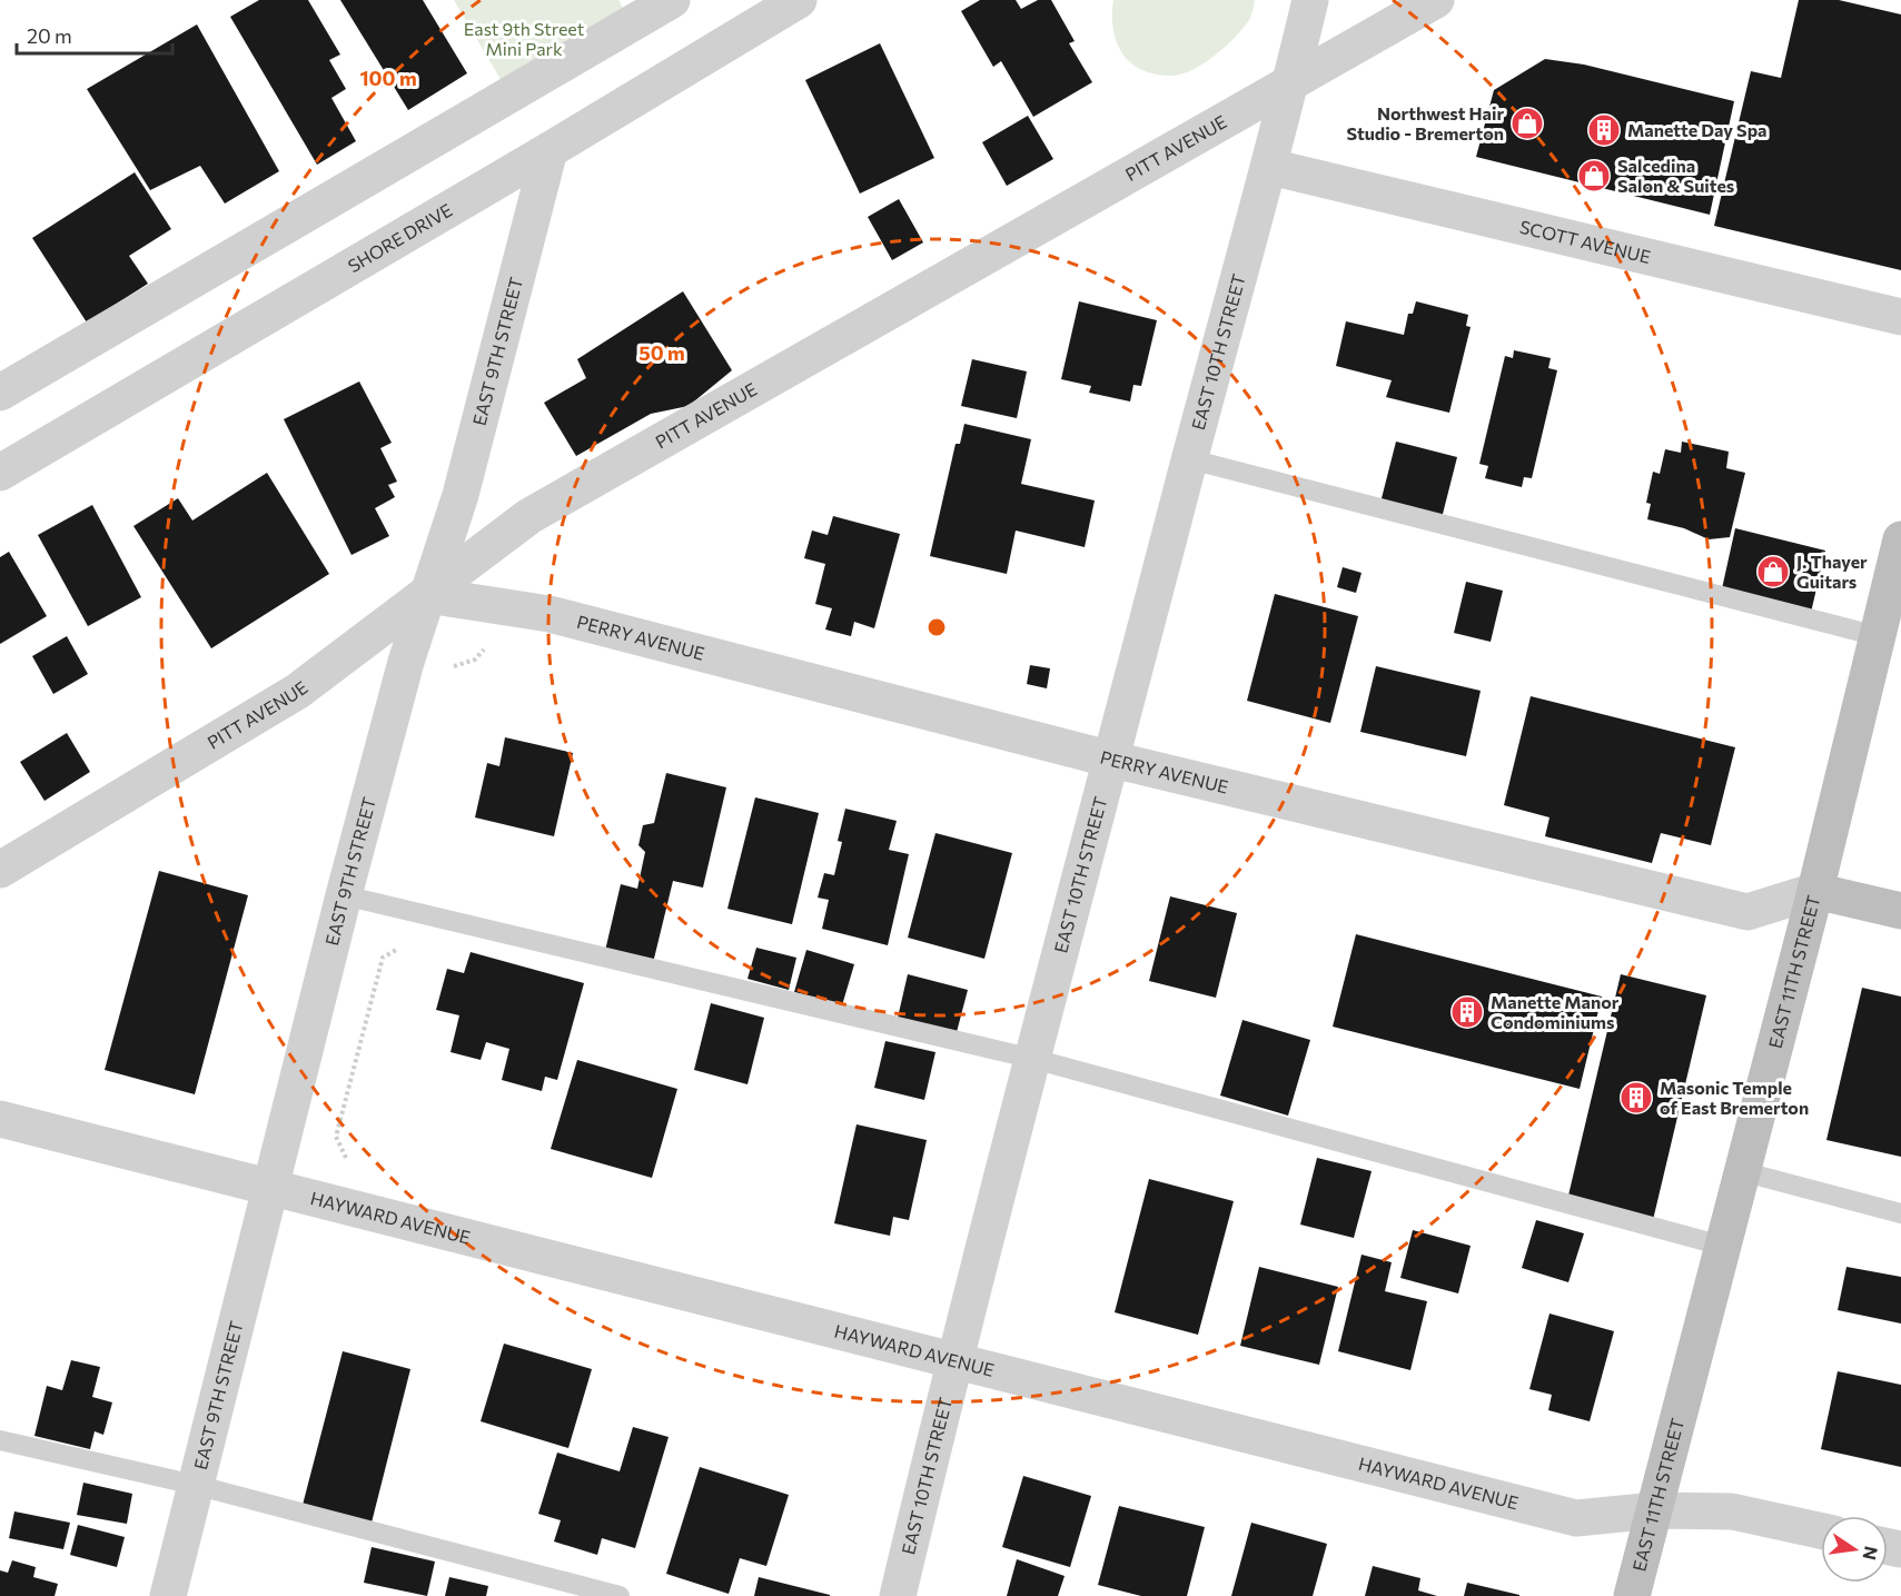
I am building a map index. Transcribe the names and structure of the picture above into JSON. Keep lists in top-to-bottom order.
{
  "streets": {
    "main road": ["EAST 11TH STREET"],
    "street": [
      "PITT AVENUE",
      "SHORE DRIVE",
      "SCOTT AVENUE",
      "EAST 9TH STREET",
      "EAST 10TH STREET",
      "PERRY AVENUE",
      "HAYWARD AVENUE"
    ]
  },
  "crossings": [
    ["PITT AVENUE", "EAST 9TH STREET"],
    ["PITT AVENUE", "EAST 10TH STREET"],
    ["PITT AVENUE", "PERRY AVENUE"],
    ["SHORE DRIVE", "EAST 9TH STREET"],
    ["SCOTT AVENUE", "EAST 10TH STREET"],
    ["EAST 9TH STREET", "PERRY AVENUE"],
    ["EAST 9TH STREET", "HAYWARD AVENUE"],
    ["EAST 10TH STREET", "PERRY AVENUE"],
    ["EAST 10TH STREET", "HAYWARD AVENUE"],
    ["PERRY AVENUE", "EAST 11TH STREET"],
    ["EAST 11TH STREET", "HAYWARD AVENUE"]
  ],
  "parks": ["East 9th Street Mini Park"],
  "places": {
    "shop": ["Northwest Hair Studio - Bremerton", "Salcedina Salon & Suites", "J. Thayer Guitars"],
    "building": ["Manette Day Spa", "Manette Manor Condominiums", "Masonic Temple of East Bremerton"]
  },
  "scale_bar": "20 m",
  "north": "right",
  "rings": ["100 m", "50 m"]
}
